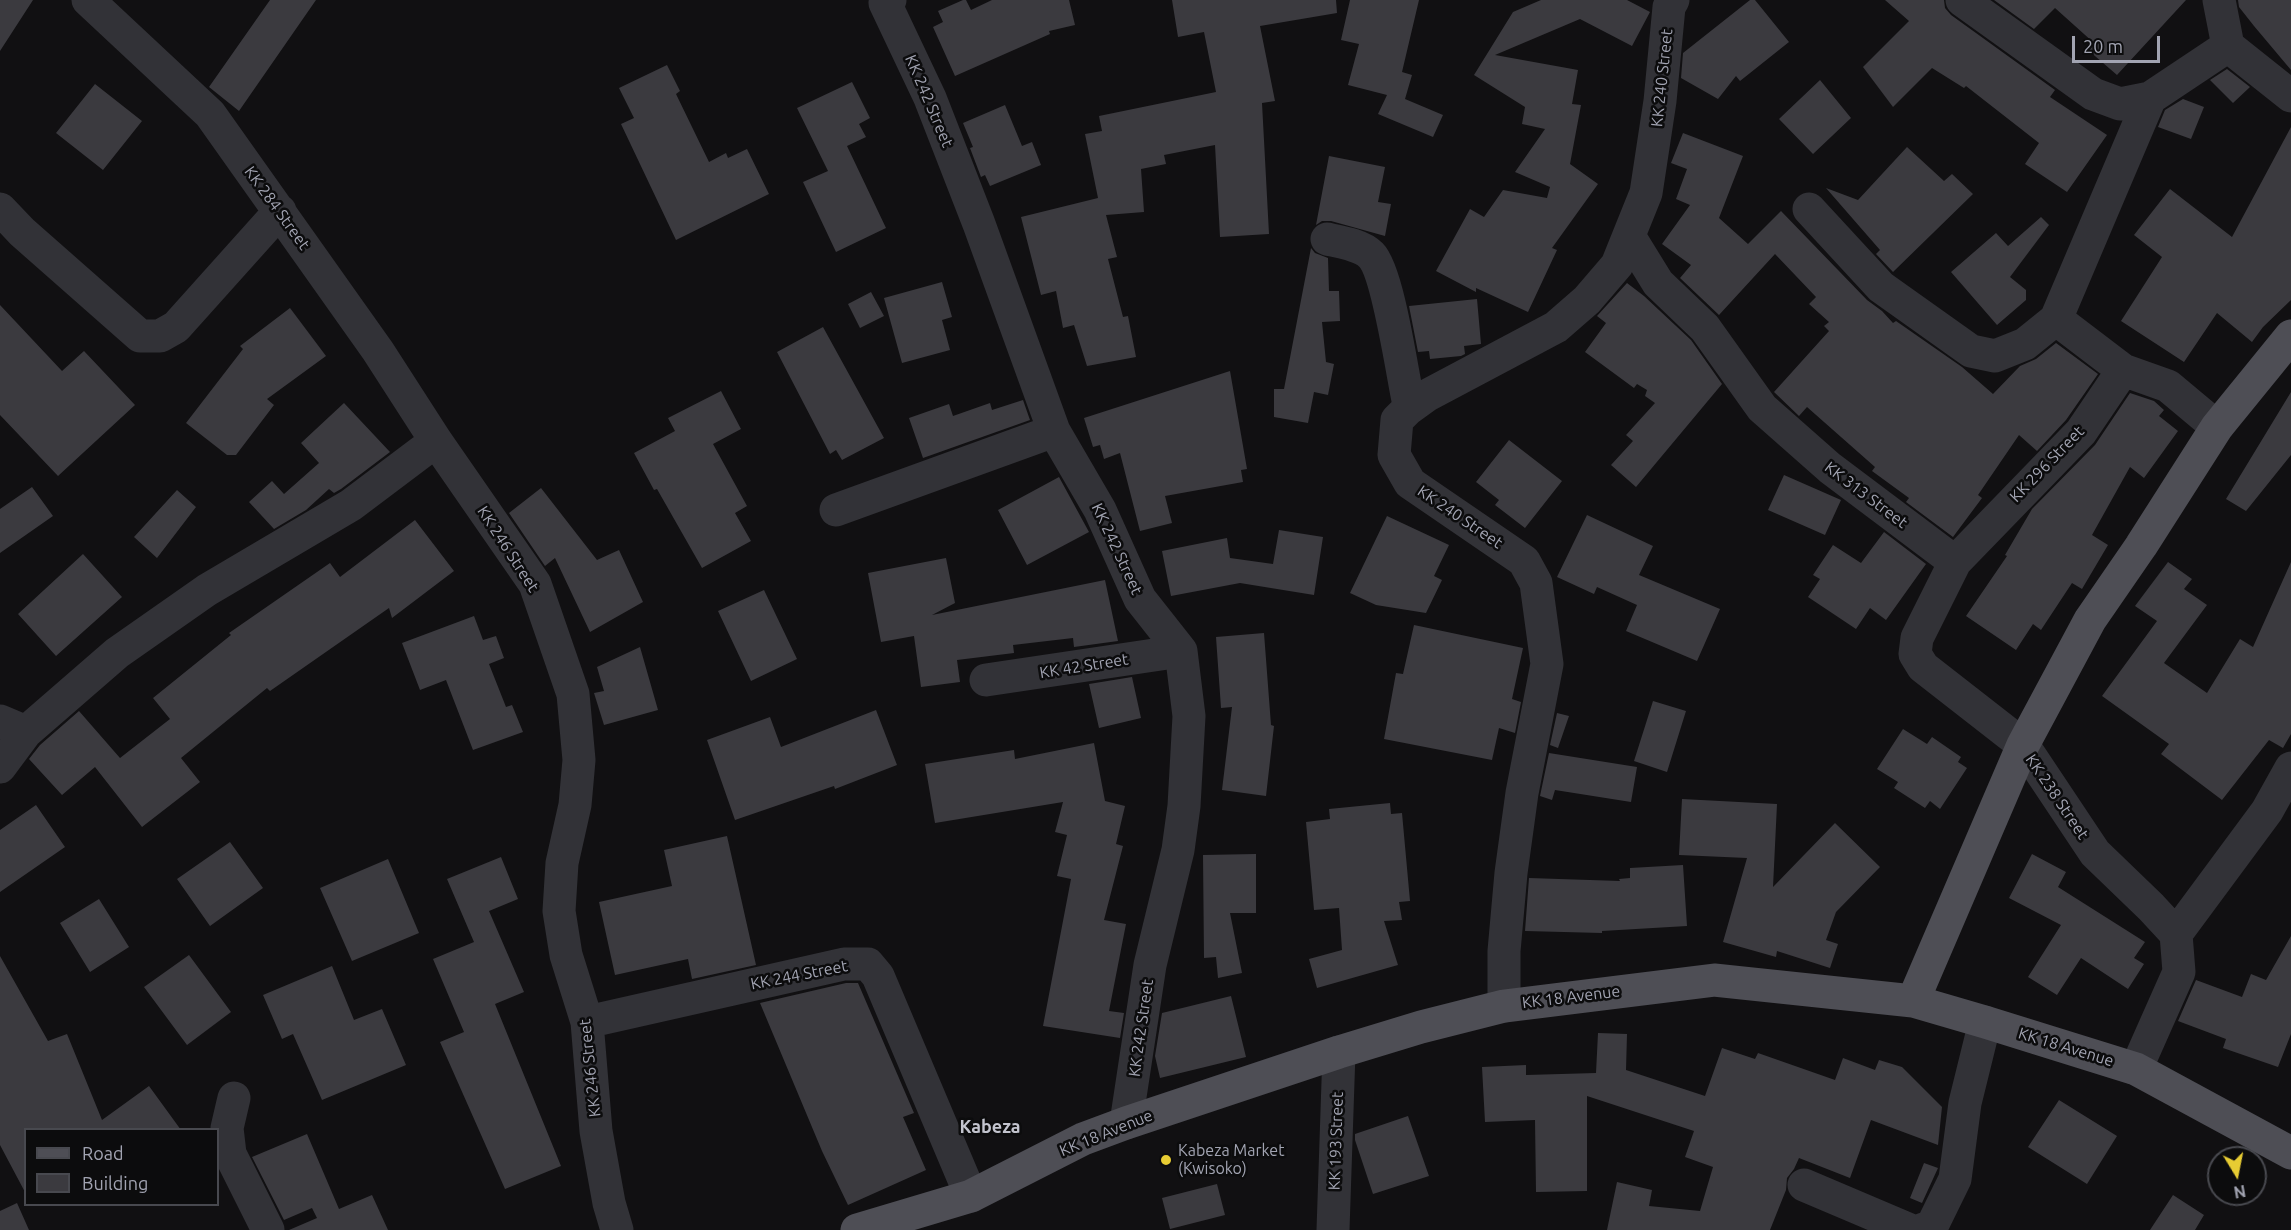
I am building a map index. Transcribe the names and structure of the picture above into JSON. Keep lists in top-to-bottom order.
{
  "streets": {
    "main road": ["KK 238 Street", "KK 18 Avenue"],
    "street": [
      "KK 240 Street",
      "KK 242 Street",
      "KK 284 Street",
      "KK 296 Street",
      "KK 313 Street",
      "KK 246 Street",
      "KK 42 Street",
      "KK 244 Street",
      "KK 193 Street"
    ]
  },
  "crossings": [
    ["KK 240 Street", "KK 313 Street"],
    ["KK 240 Street", "KK 18 Avenue"],
    ["KK 242 Street", "KK 42 Street"],
    ["KK 242 Street", "KK 18 Avenue"],
    ["KK 284 Street", "KK 246 Street"],
    ["KK 296 Street", "KK 313 Street"],
    ["KK 246 Street", "KK 244 Street"],
    ["KK 244 Street", "KK 18 Avenue"],
    ["KK 18 Avenue", "KK 193 Street"]
  ],
  "districts": ["Kabeza"],
  "places": ["Kabeza Market (Kwisoko)"],
  "legend": ["Road", "Building"],
  "scale_bar": "20 m",
  "north": "bottom"
}
